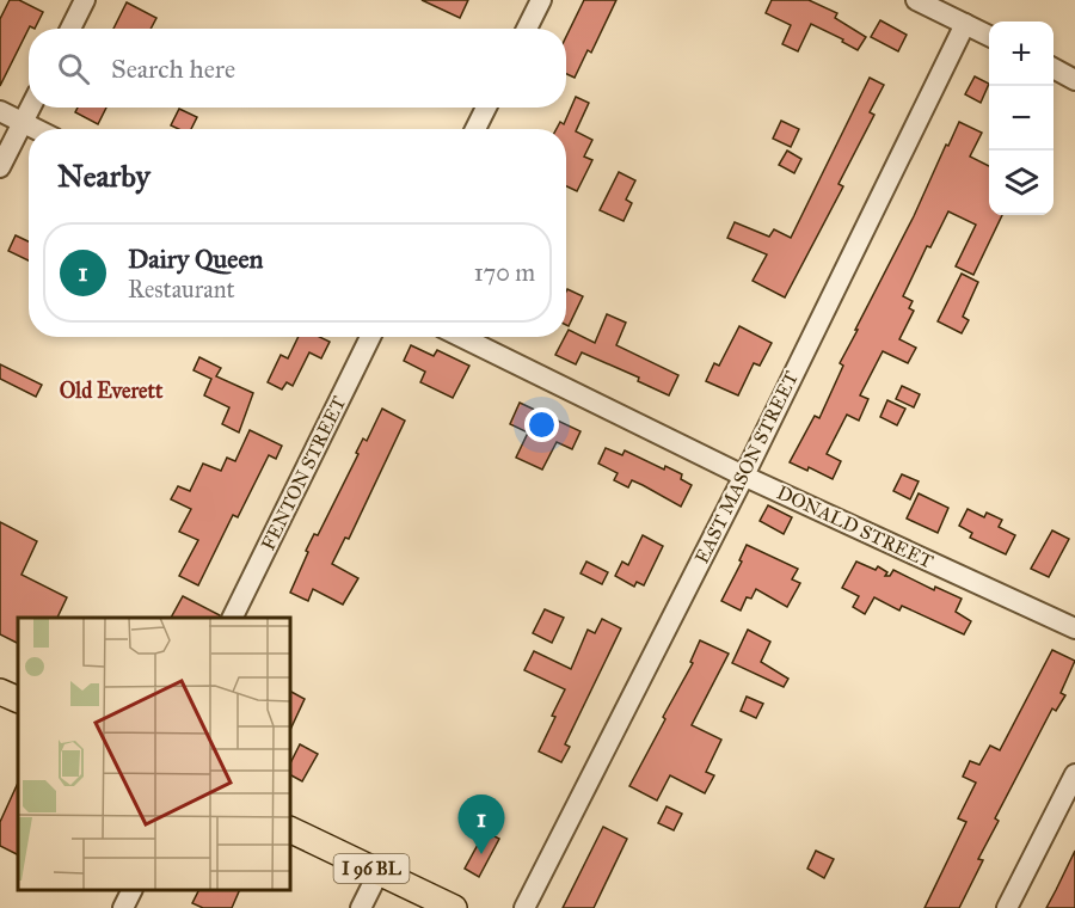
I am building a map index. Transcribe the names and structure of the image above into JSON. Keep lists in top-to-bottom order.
{
  "streets": {
    "main road": ["I 96 BL"],
    "street": ["EAST MASON STREET", "FENTON STREET", "DONALD STREET"]
  },
  "crossings": [
    ["EAST MASON STREET", "DONALD STREET"]
  ],
  "districts": ["Old Everett"],
  "page": {
    "map_buttons": ["+", "−"],
    "search": "Search here",
    "heading": "Nearby",
    "list": [
      {
        "mark": "1",
        "name": "Dairy Queen",
        "note": "Restaurant",
        "value": "170 m"
      }
    ],
    "pins": "1"
  }
}
